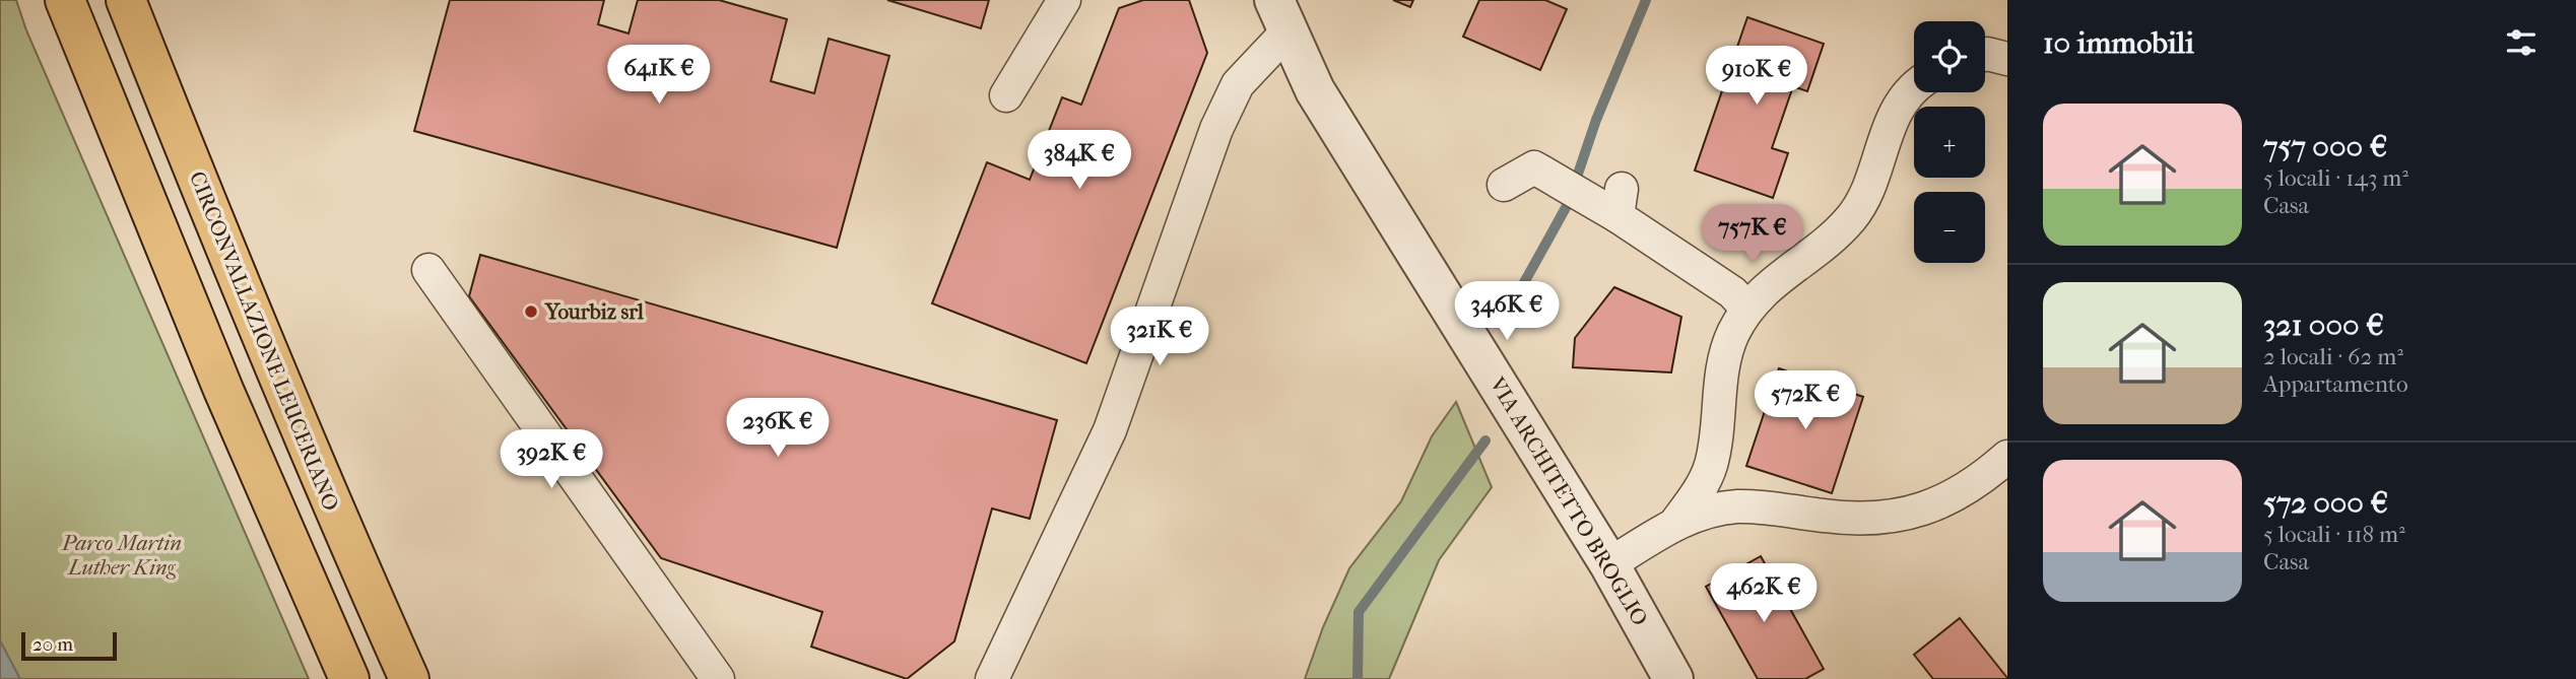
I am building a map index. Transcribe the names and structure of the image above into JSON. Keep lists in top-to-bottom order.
{
  "streets": {
    "highway": ["CIRCONVALLAZIONE LEUCERIANO"],
    "street": ["VIA ARCHITETTO BROGLIO"]
  },
  "parks": ["Parco Martin Luther King"],
  "places": ["Yourbiz srl"],
  "scale_bar": "20 m",
  "page": {
    "heading": "10 immobili",
    "map_buttons": ["+", "−"],
    "price": [
      "641K €",
      "910K €",
      "384K €",
      "757K €",
      "346K €",
      "321K €",
      "572K €",
      "236K €",
      "392K €",
      "462K €"
    ],
    "list": [
      {
        "name": "757 000 €",
        "note": "5 locali · 143 m² · Casa"
      },
      {
        "name": "321 000 €",
        "note": "2 locali · 62 m² · Appartamento"
      },
      {
        "name": "572 000 €",
        "note": "5 locali · 118 m² · Casa"
      }
    ],
    "scale": "20 m"
  }
}
